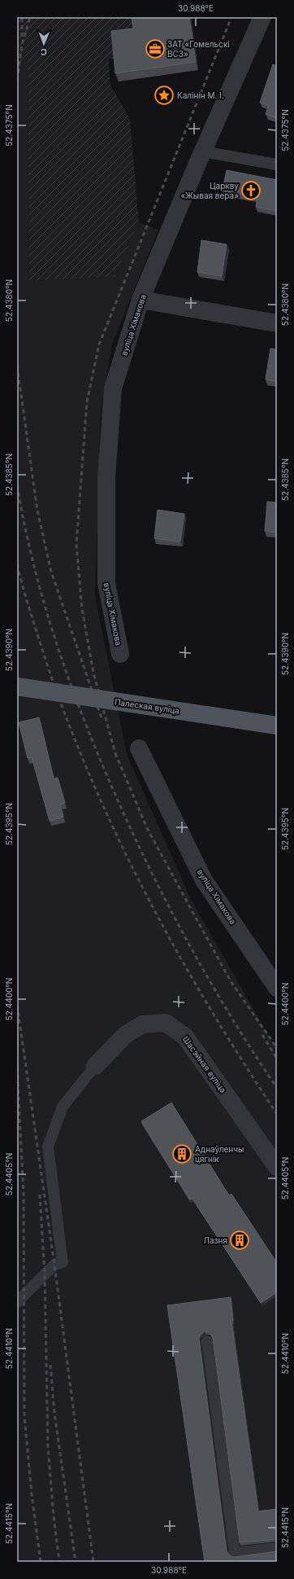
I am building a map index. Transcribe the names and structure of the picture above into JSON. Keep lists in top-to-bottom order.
{
  "streets": {
    "main road": ["Палеская вуліца"],
    "street": ["вуліца Хімакова", "Шасэйная вуліца"]
  },
  "places": {
    "office": ["ЗАТ «Гомельскі ВСЗ»"],
    "place": ["Калінін М. І."],
    "church": ["Царкву «Жывая вера»"],
    "building": ["Аднаўленчы цягнік", "Лазня"]
  },
  "north": "bottom",
  "coordinates": [
    "30.988°E",
    "52.4375°N",
    "52.4380°N",
    "52.4385°N",
    "52.4390°N",
    "52.4395°N",
    "52.4400°N",
    "52.4405°N",
    "52.4410°N",
    "52.4415°N"
  ]
}
